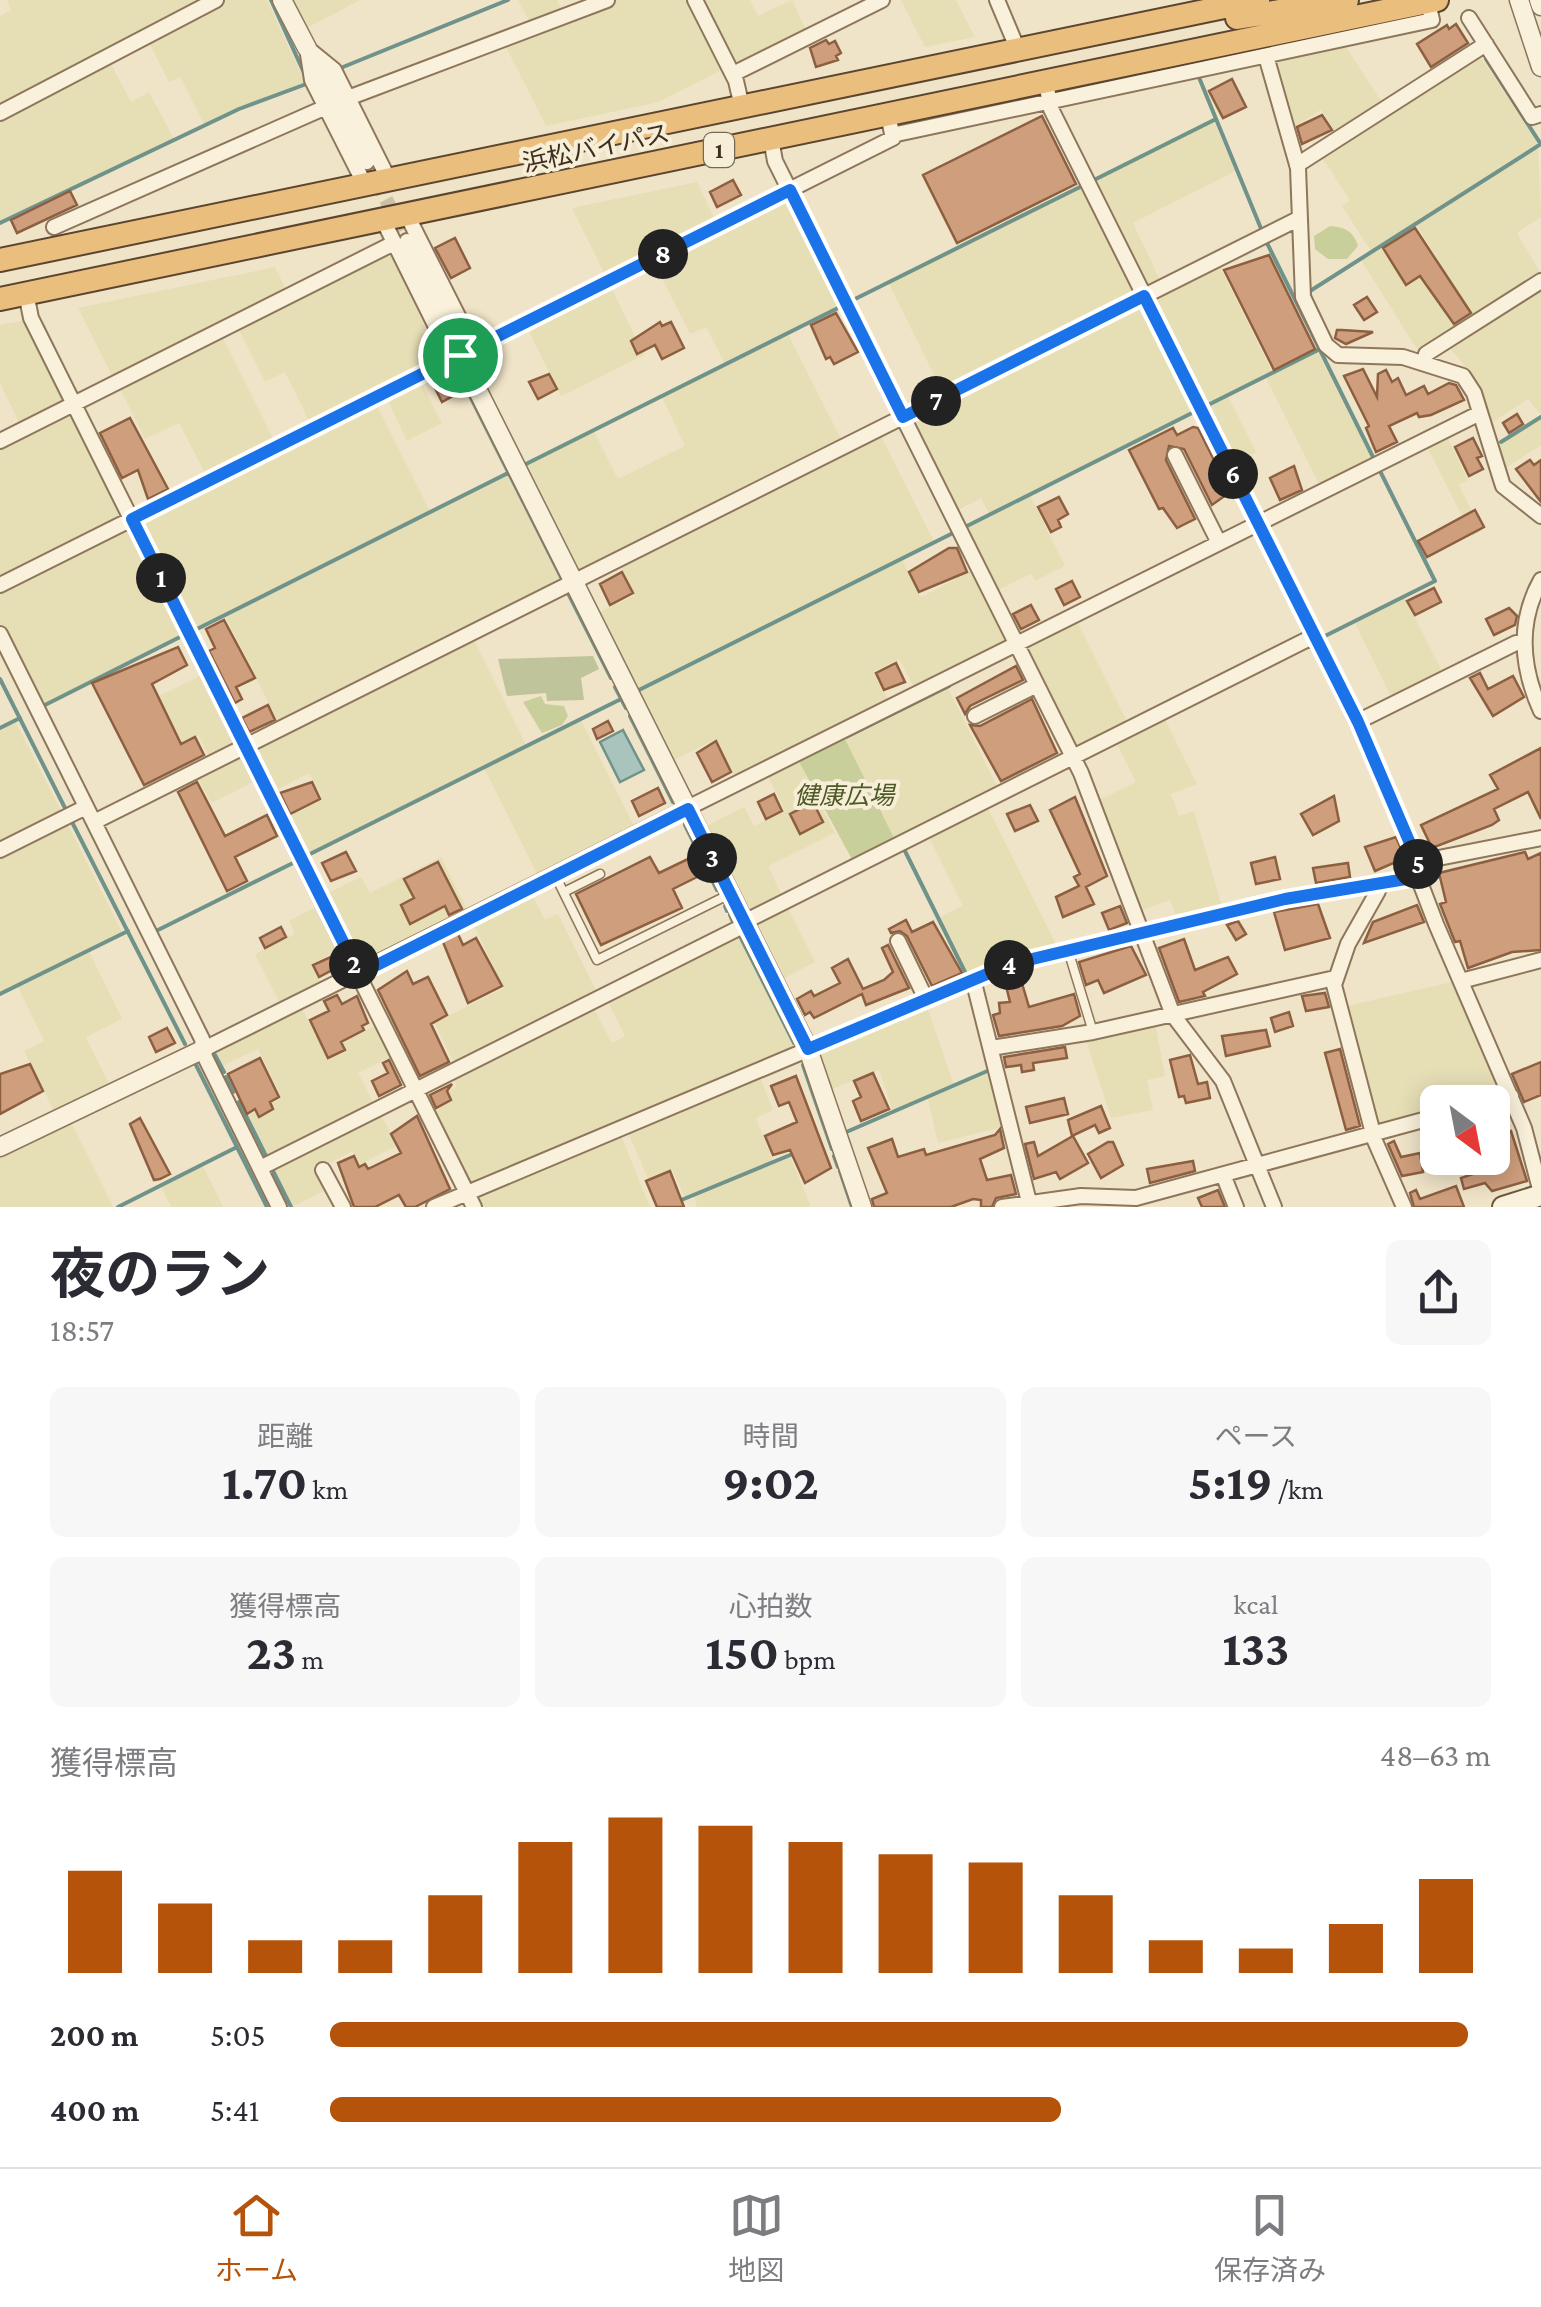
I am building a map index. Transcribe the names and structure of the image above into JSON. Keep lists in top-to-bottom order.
{
  "streets": {
    "highway": ["浜松バイパス", "1"]
  },
  "parks": ["健康広場"],
  "north": "bottom right",
  "page": {
    "pins": [
      "8",
      "7",
      "6",
      "1",
      "3",
      "5",
      "2",
      "4"
    ],
    "heading": ["夜のラン", "18:57"],
    "stats": [
      ["距離", "1.70 km"],
      ["時間", "9:02"],
      ["ペース", "5:19 /km"],
      ["獲得標高", "23 m"],
      ["心拍数", "150 bpm"],
      ["kcal", "133"]
    ],
    "chart": ["獲得標高", "48–63 m"],
    "list": [
      {
        "name": "200 m",
        "note": "5:05"
      },
      {
        "name": "400 m",
        "note": "5:41"
      }
    ],
    "tabs": ["ホーム", "地図", "保存済み"]
  }
}
